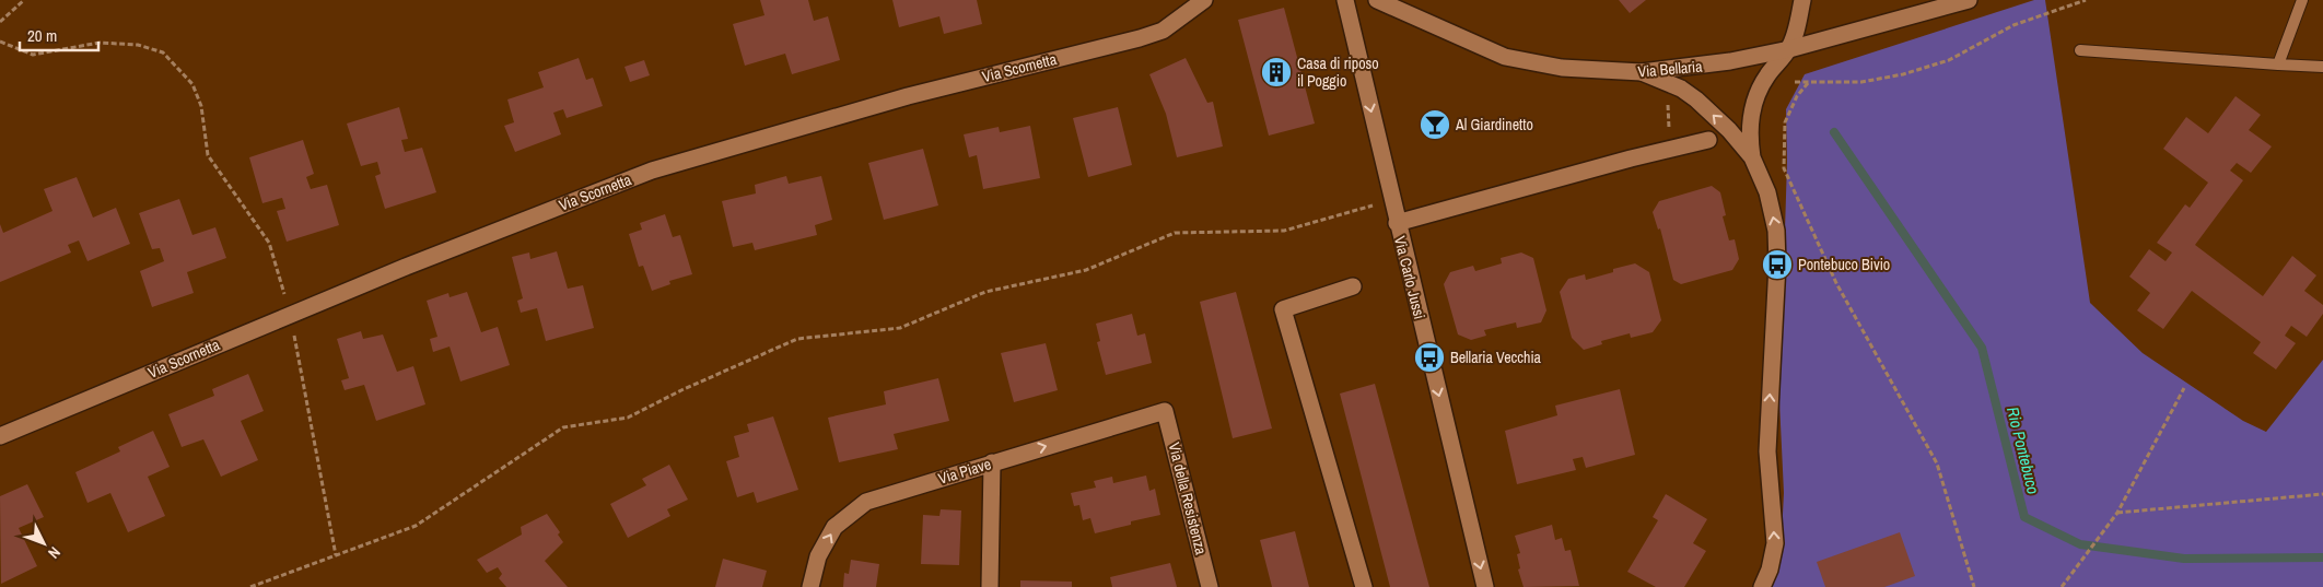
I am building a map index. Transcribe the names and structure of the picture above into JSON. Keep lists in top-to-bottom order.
{
  "streets": {
    "street": [
      "Via Scornetta",
      "Via Bellaria",
      "Via Carlo Jussi",
      "Via Piave",
      "Via della Resistenza"
    ]
  },
  "crossings": [
    ["Via Piave", "Via della Resistenza"]
  ],
  "one_way": ["Via Carlo Jussi", "Via Piave"],
  "water": ["Rio Pontebuco"],
  "places": {
    "building": ["Casa di riposo il Poggio"],
    "bar": ["Al Giardinetto"],
    "bus stop": ["Pontebuco Bivio", "Bellaria Vecchia"]
  },
  "scale_bar": "20 m",
  "north": "bottom right"
}
